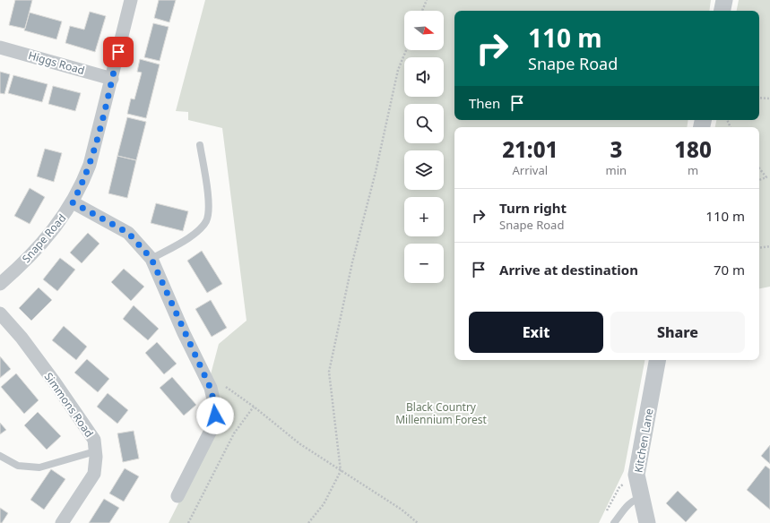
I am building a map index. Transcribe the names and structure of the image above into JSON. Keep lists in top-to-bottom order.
{
  "streets": {
    "street": [
      "Higgs Road",
      "Snape Road",
      "Simmons Road",
      "Kitchen Lane"
    ]
  },
  "crossings": [
    ["Higgs Road", "Snape Road"]
  ],
  "parks": ["Black Country Millennium Forest"],
  "north": "right",
  "page": {
    "map_buttons": ["+", "−"],
    "turn": ["110 m", "Snape Road"],
    "then": "Then",
    "eta": [
      "21:01",
      "Arrival",
      "3",
      "min",
      "180",
      "m"
    ],
    "list": [
      {
        "name": "Turn right",
        "note": "Snape Road",
        "value": "110 m"
      },
      {
        "name": "Arrive at destination",
        "value": "70 m"
      }
    ],
    "buttons": ["Exit", "Share"]
  }
}
